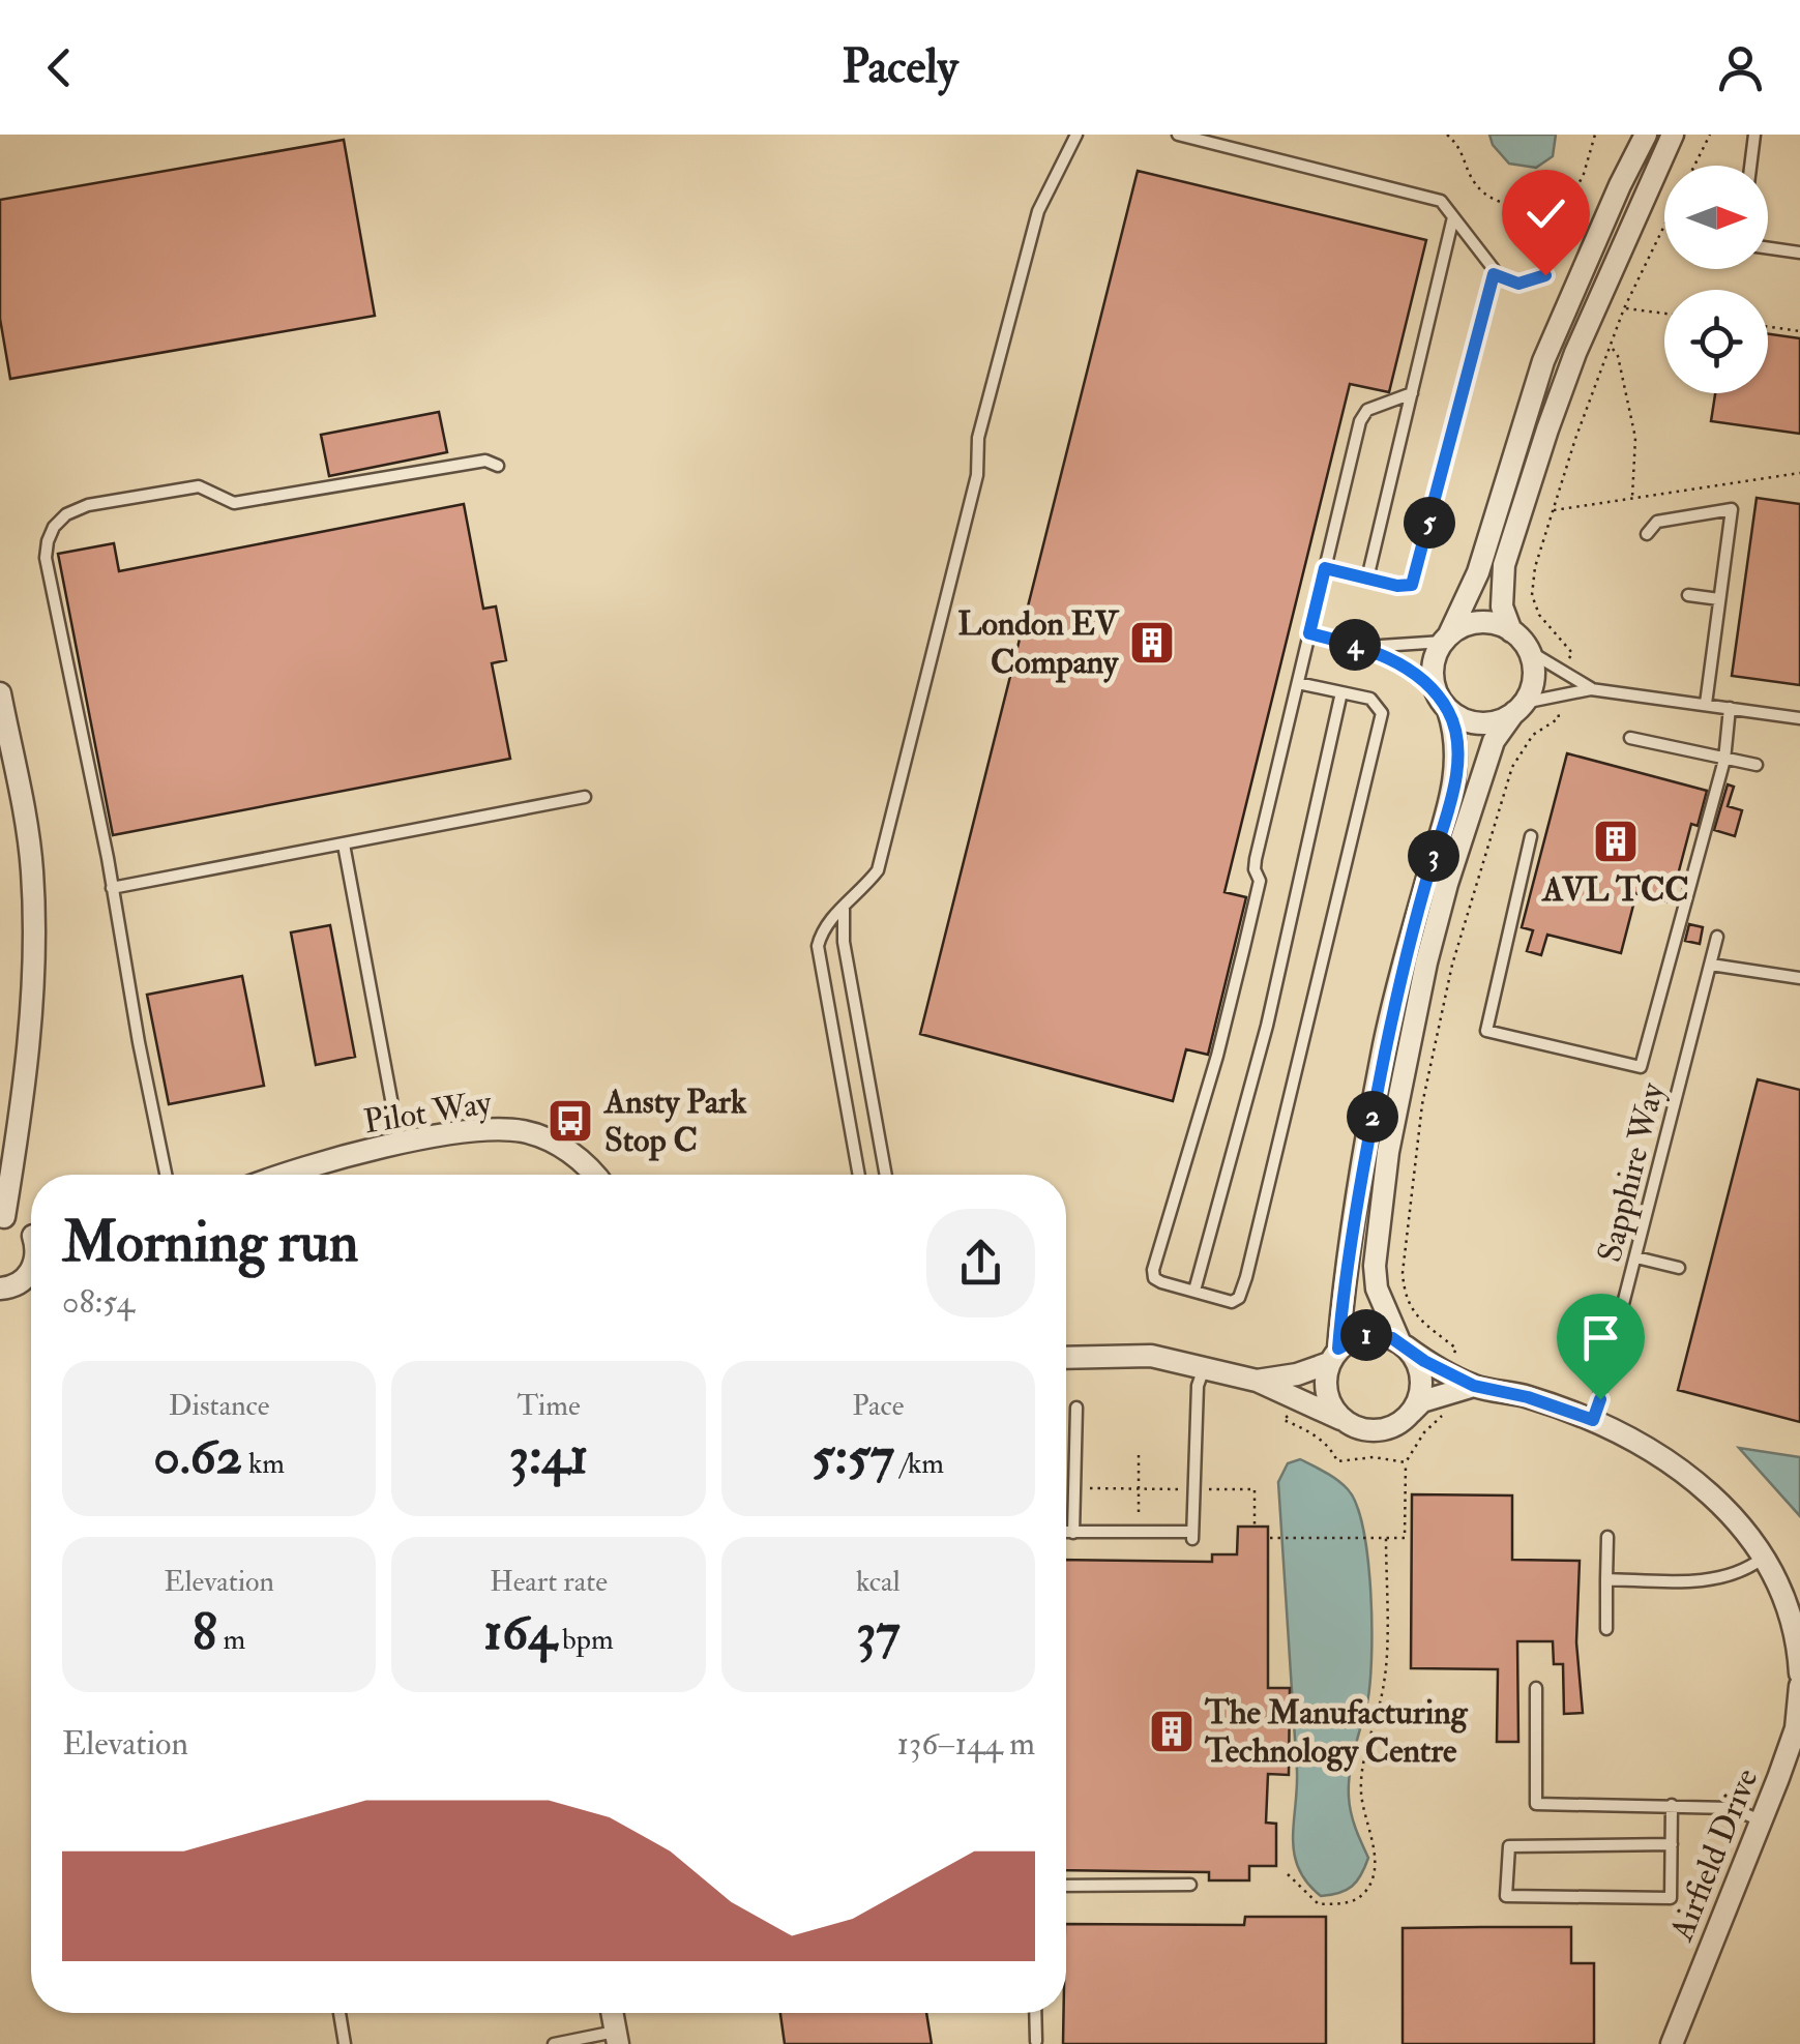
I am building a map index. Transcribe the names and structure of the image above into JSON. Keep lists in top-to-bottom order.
{
  "streets": {
    "street": ["Pilot Way", "Airfield Drive"],
    "lane": ["Sapphire Way"]
  },
  "places": {
    "building": ["London EV Company", "AVL TCC", "The Manufacturing Technology Centre"],
    "bus stop": ["Ansty Park Stop C"]
  },
  "north": "right",
  "page": {
    "header": "Pacely",
    "pins": [
      "5",
      "4",
      "3",
      "2",
      "1"
    ],
    "heading": ["Morning run", "08:54"],
    "stats": [
      ["Distance", "0.62 km"],
      ["Time", "3:41"],
      ["Pace", "5:57 /km"],
      ["Elevation", "8 m"],
      ["Heart rate", "164 bpm"],
      ["kcal", "37"]
    ],
    "chart": ["Elevation", "136–144 m"]
  }
}
